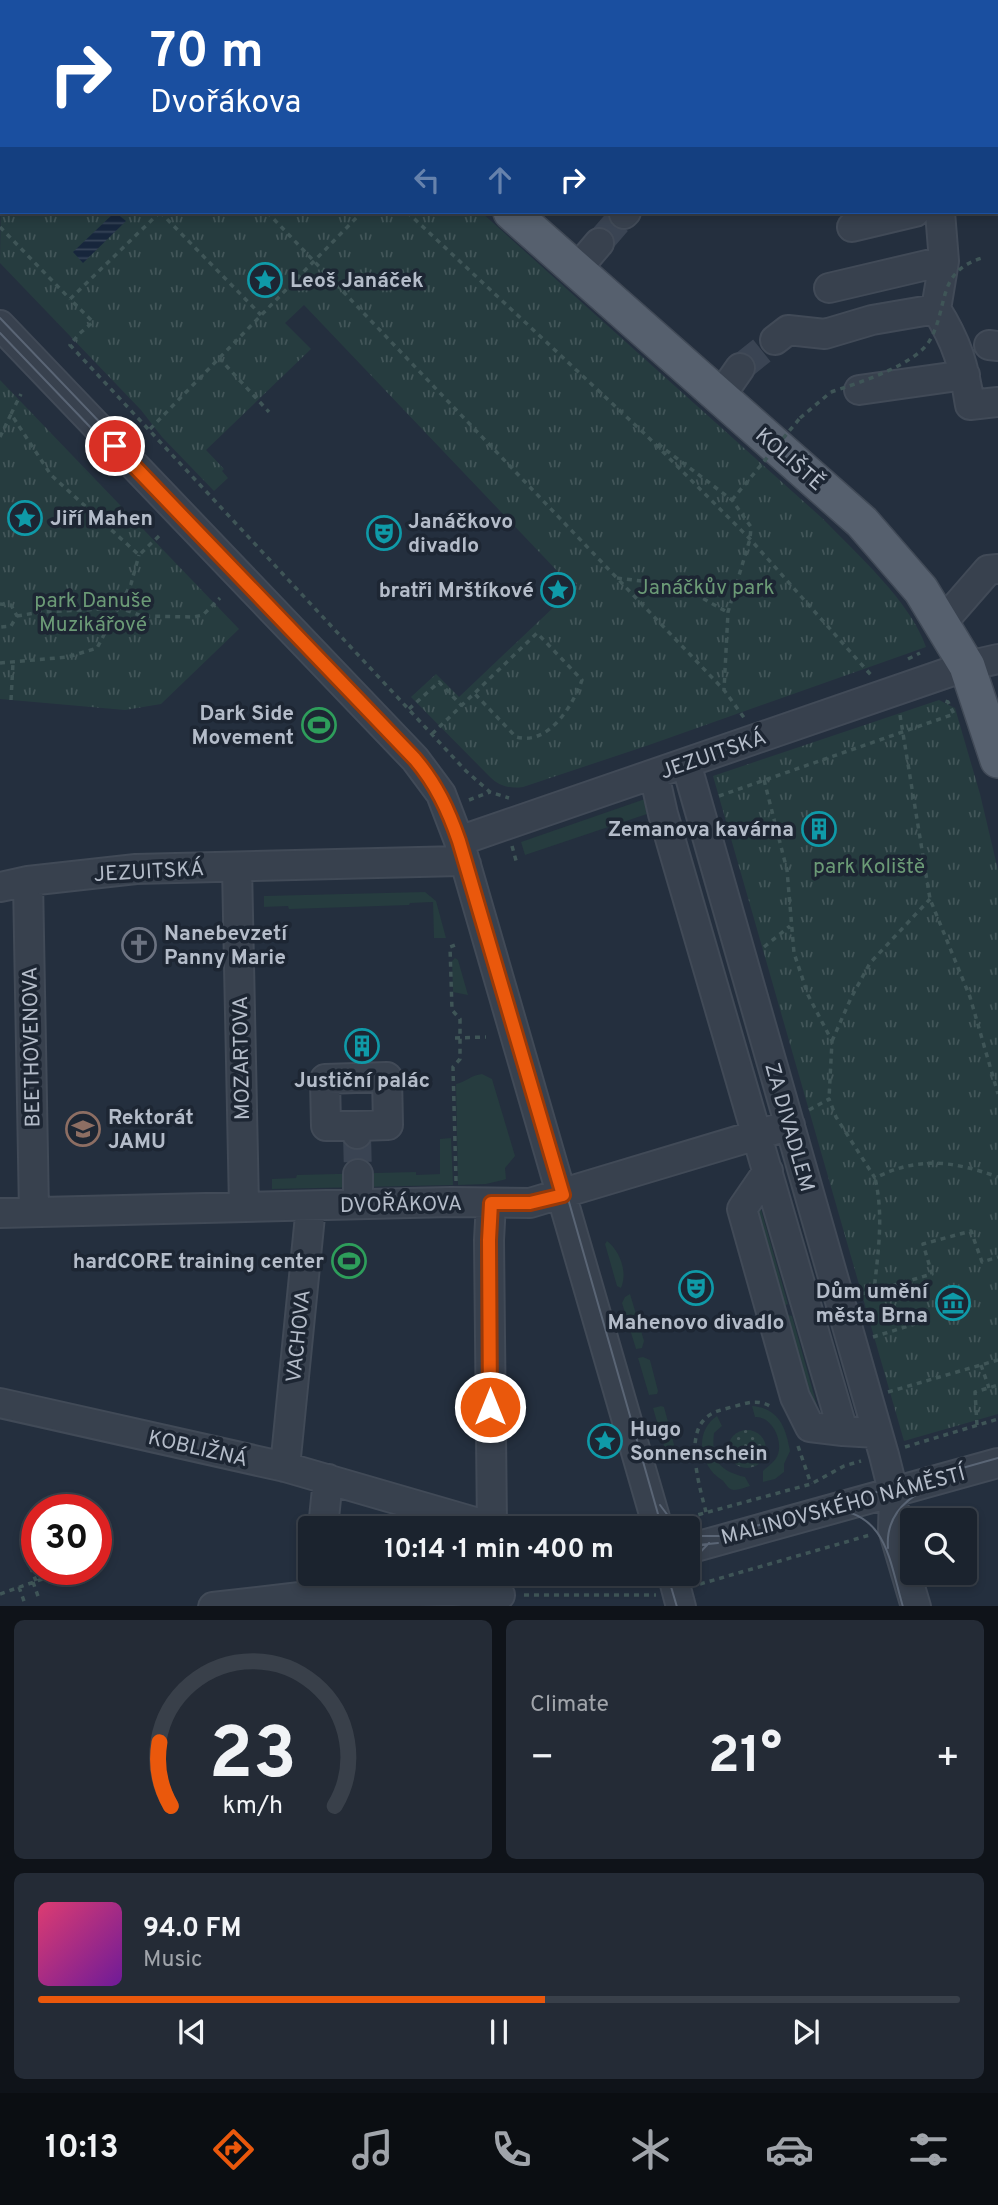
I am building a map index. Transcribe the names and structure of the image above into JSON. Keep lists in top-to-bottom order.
{
  "streets": {
    "main road": ["KOLIŠTĚ"],
    "street": [
      "JEZUITSKÁ",
      "BEETHOVENOVA",
      "MOZARTOVA",
      "ZA DIVADLEM",
      "DVOŘÁKOVA",
      "VACHOVA",
      "KOBLIŽNÁ",
      "MALINOVSKÉHO NÁMĚSTÍ"
    ]
  },
  "crossings": [
    ["KOLIŠTĚ", "JEZUITSKÁ"],
    ["JEZUITSKÁ", "BEETHOVENOVA"],
    ["JEZUITSKÁ", "MOZARTOVA"],
    ["JEZUITSKÁ", "ZA DIVADLEM"],
    ["BEETHOVENOVA", "DVOŘÁKOVA"],
    ["MOZARTOVA", "DVOŘÁKOVA"],
    ["ZA DIVADLEM", "DVOŘÁKOVA"],
    ["ZA DIVADLEM", "MALINOVSKÉHO NÁMĚSTÍ"],
    ["DVOŘÁKOVA", "VACHOVA"],
    ["VACHOVA", "KOBLIŽNÁ"]
  ],
  "parks": ["Janáčkův park", "park Danuše Muzikářové", "park Koliště"],
  "places": {
    "place": [
      "Leoš Janáček",
      "Jiří Mahen",
      "bratři Mrštíkové",
      "Hugo Sonnenschein"
    ],
    "theatre": ["Janáčkovo divadlo", "Mahenovo divadlo"],
    "sports": ["Dark Side Movement", "hardCORE training center"],
    "building": ["Zemanova kavárna", "Justiční palác"],
    "church": ["Nanebevzetí Panny Marie"],
    "school or university": ["Rektorát JAMU"],
    "museum": ["Dům umění města Brna"]
  },
  "page": {
    "turn": ["70 m", "Dvořákova"],
    "limit": "30",
    "trip": "10:14 · 1 min · 400 m",
    "tile": "Climate",
    "heat": ["−", "21°", "+"],
    "song": ["94.0 FM", "Music"],
    "tabs": "10:13",
    "gauge": ["23", "km/h"]
  }
}
